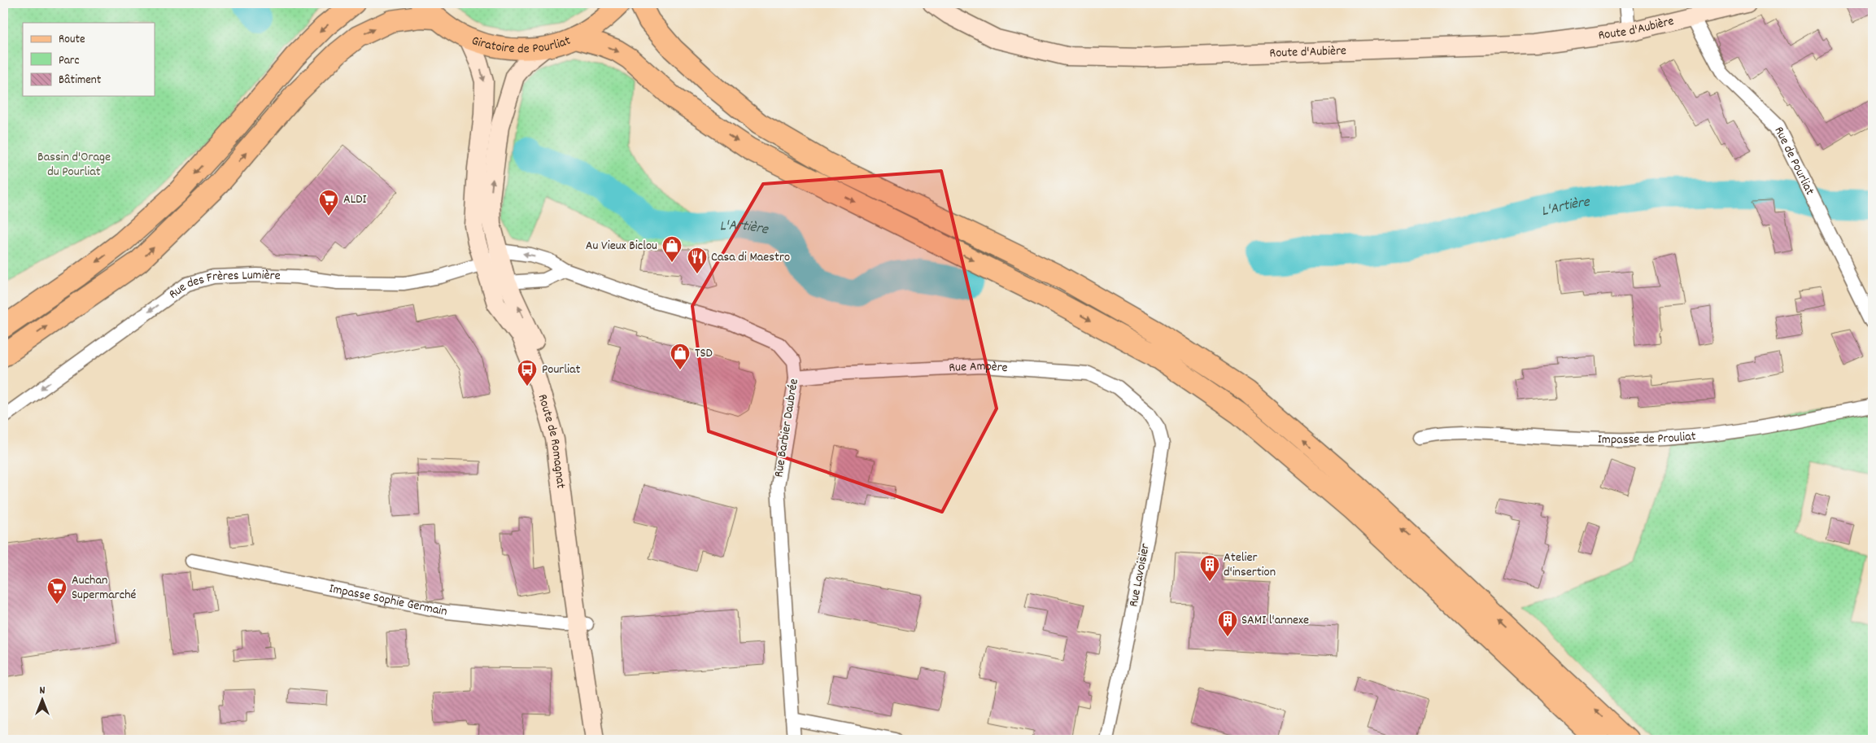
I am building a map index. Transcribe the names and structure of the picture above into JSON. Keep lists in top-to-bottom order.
{
  "streets": {
    "main road": ["Route d'Aubière", "Giratoire de Pourliat", "Route de Romagnat"],
    "street": [
      "Rue de Pourliat",
      "Rue des Frères Lumière",
      "Rue Ampère",
      "Rue Barbier Daubrée",
      "Impasse de Prouliat",
      "Rue Lavoisier",
      "Impasse Sophie Germain"
    ]
  },
  "crossings": [
    ["Route d'Aubière", "Rue de Pourliat"],
    ["Giratoire de Pourliat", "Route de Romagnat"],
    ["Rue des Frères Lumière", "Rue Barbier Daubrée"],
    ["Rue des Frères Lumière", "Route de Romagnat"],
    ["Rue Ampère", "Rue Barbier Daubrée"],
    ["Rue Ampère", "Rue Lavoisier"],
    ["Rue Barbier Daubrée", "Route de Romagnat"],
    ["Route de Romagnat", "Impasse Sophie Germain"]
  ],
  "one_way": ["Rue des Frères Lumière"],
  "water": ["L'Artière"],
  "parks": ["Bassin d'Orage du Pourliat"],
  "places": {
    "supermarket": ["ALDI", "Auchan Supermarché"],
    "shop": ["Au Vieux Biclou", "TSD"],
    "restaurant": ["Casa di Maestro"],
    "bus stop": ["Pourliat"],
    "building": ["Atelier d'insertion", "SAMI l'annexe"]
  },
  "legend": ["Route", "Parc", "Bâtiment"],
  "north": "top"
}
